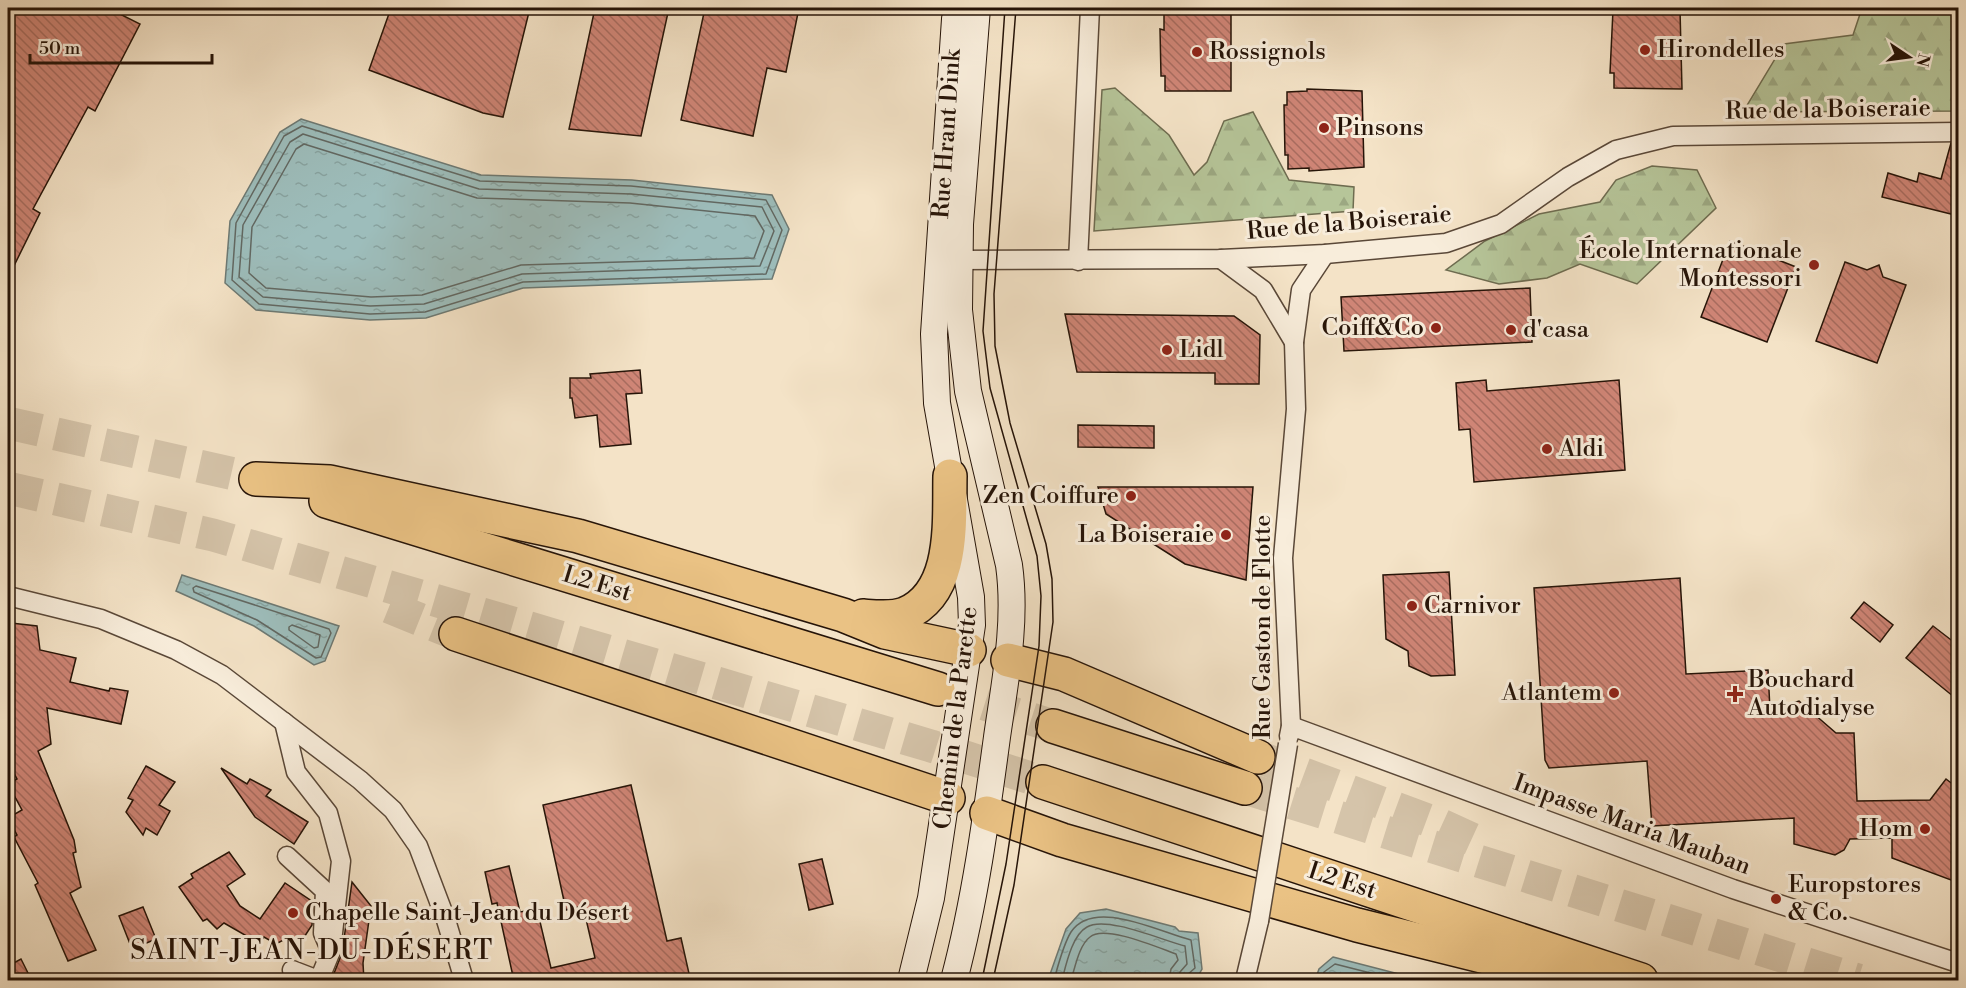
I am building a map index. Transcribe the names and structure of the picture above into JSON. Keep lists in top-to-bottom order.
{
  "streets": {
    "highway": ["L2 Est"],
    "street": [
      "Rue de la Boiseraie",
      "Rue Hrant Dink",
      "Rue Gaston de Flotte",
      "Chemin de la Parette",
      "Impasse Maria Mauban"
    ]
  },
  "crossings": [
    ["Rue de la Boiseraie", "Rue Gaston de Flotte"],
    ["Rue Hrant Dink", "Chemin de la Parette"],
    ["Rue Gaston de Flotte", "Impasse Maria Mauban"]
  ],
  "districts": ["SAINT-JEAN-DU-DÉSERT"],
  "places": {
    "other": [
      "Hirondelles",
      "Rossignols",
      "Pinsons",
      "École Internationale Montessori",
      "Coiff&Co",
      "d'casa",
      "Lidl",
      "Aldi",
      "Zen Coiffure",
      "La Boiseraie",
      "Carnivor",
      "Atlantem",
      "Hom",
      "Europstores & Co.",
      "Chapelle Saint-Jean du Désert"
    ],
    "health": ["Bouchard Autodialyse"]
  },
  "scale_bar": "50 m",
  "north": "right"
}
